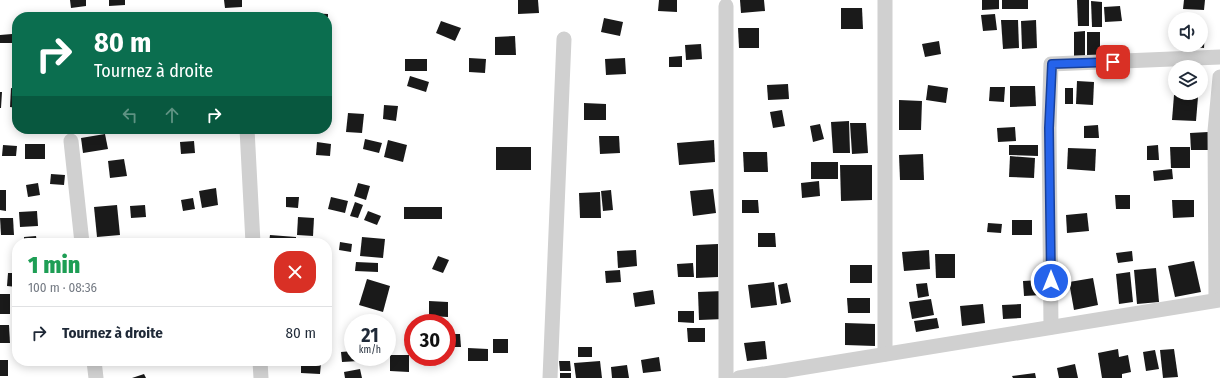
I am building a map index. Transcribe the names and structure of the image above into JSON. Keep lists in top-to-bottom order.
{
  "page": {
    "turn": ["80 m", "Tournez à droite"],
    "heading": ["1 min", "100 m · 08:36"],
    "list": [
      {
        "name": "Tournez à droite",
        "value": "80 m"
      }
    ],
    "speed": "21 km/h",
    "limit": "30"
  }
}
